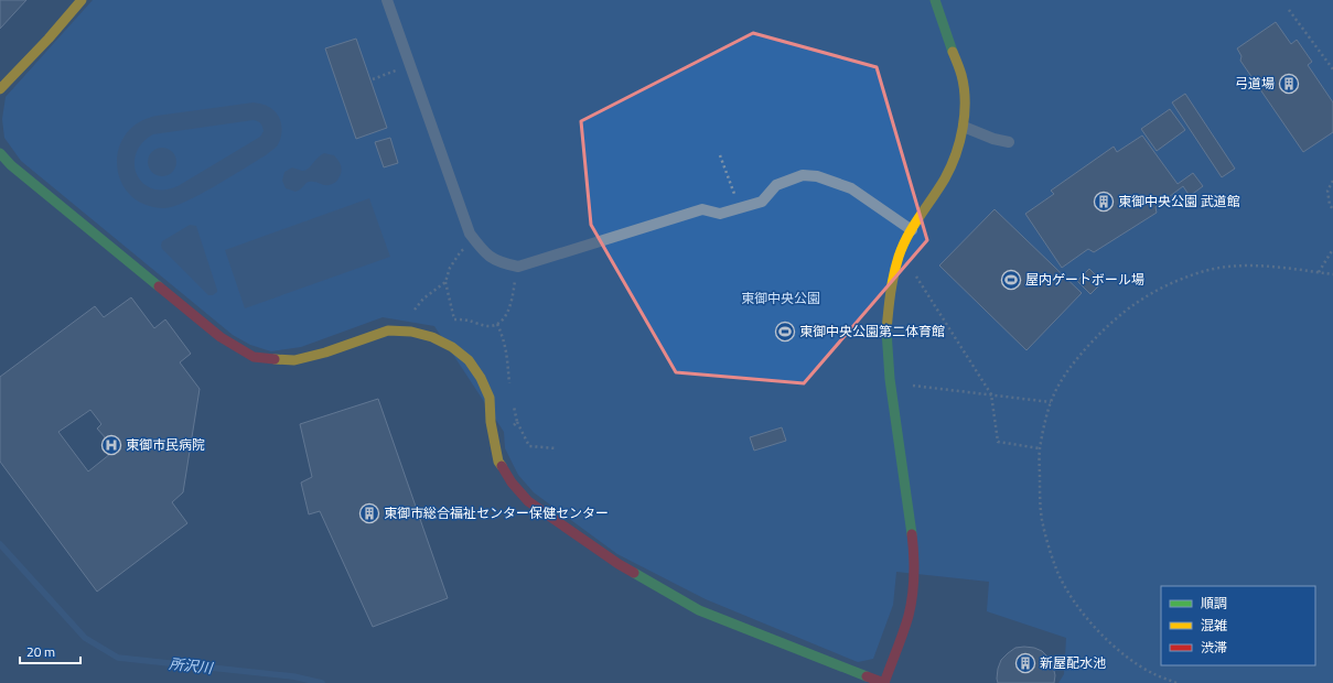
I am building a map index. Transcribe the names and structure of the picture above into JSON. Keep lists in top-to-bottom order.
{
  "water": ["所沢川"],
  "parks": ["東御中央公園"],
  "places": {
    "building": [
      "弓道場",
      "東御中央公園 武道館",
      "東御市総合福祉センター保健センター",
      "新屋配水池"
    ],
    "sports": ["屋内ゲートボール場", "東御中央公園第二体育館"],
    "hospital": ["東御市民病院"]
  },
  "legend": ["順調", "混雑", "渋滞"],
  "scale_bar": "20 m"
}
